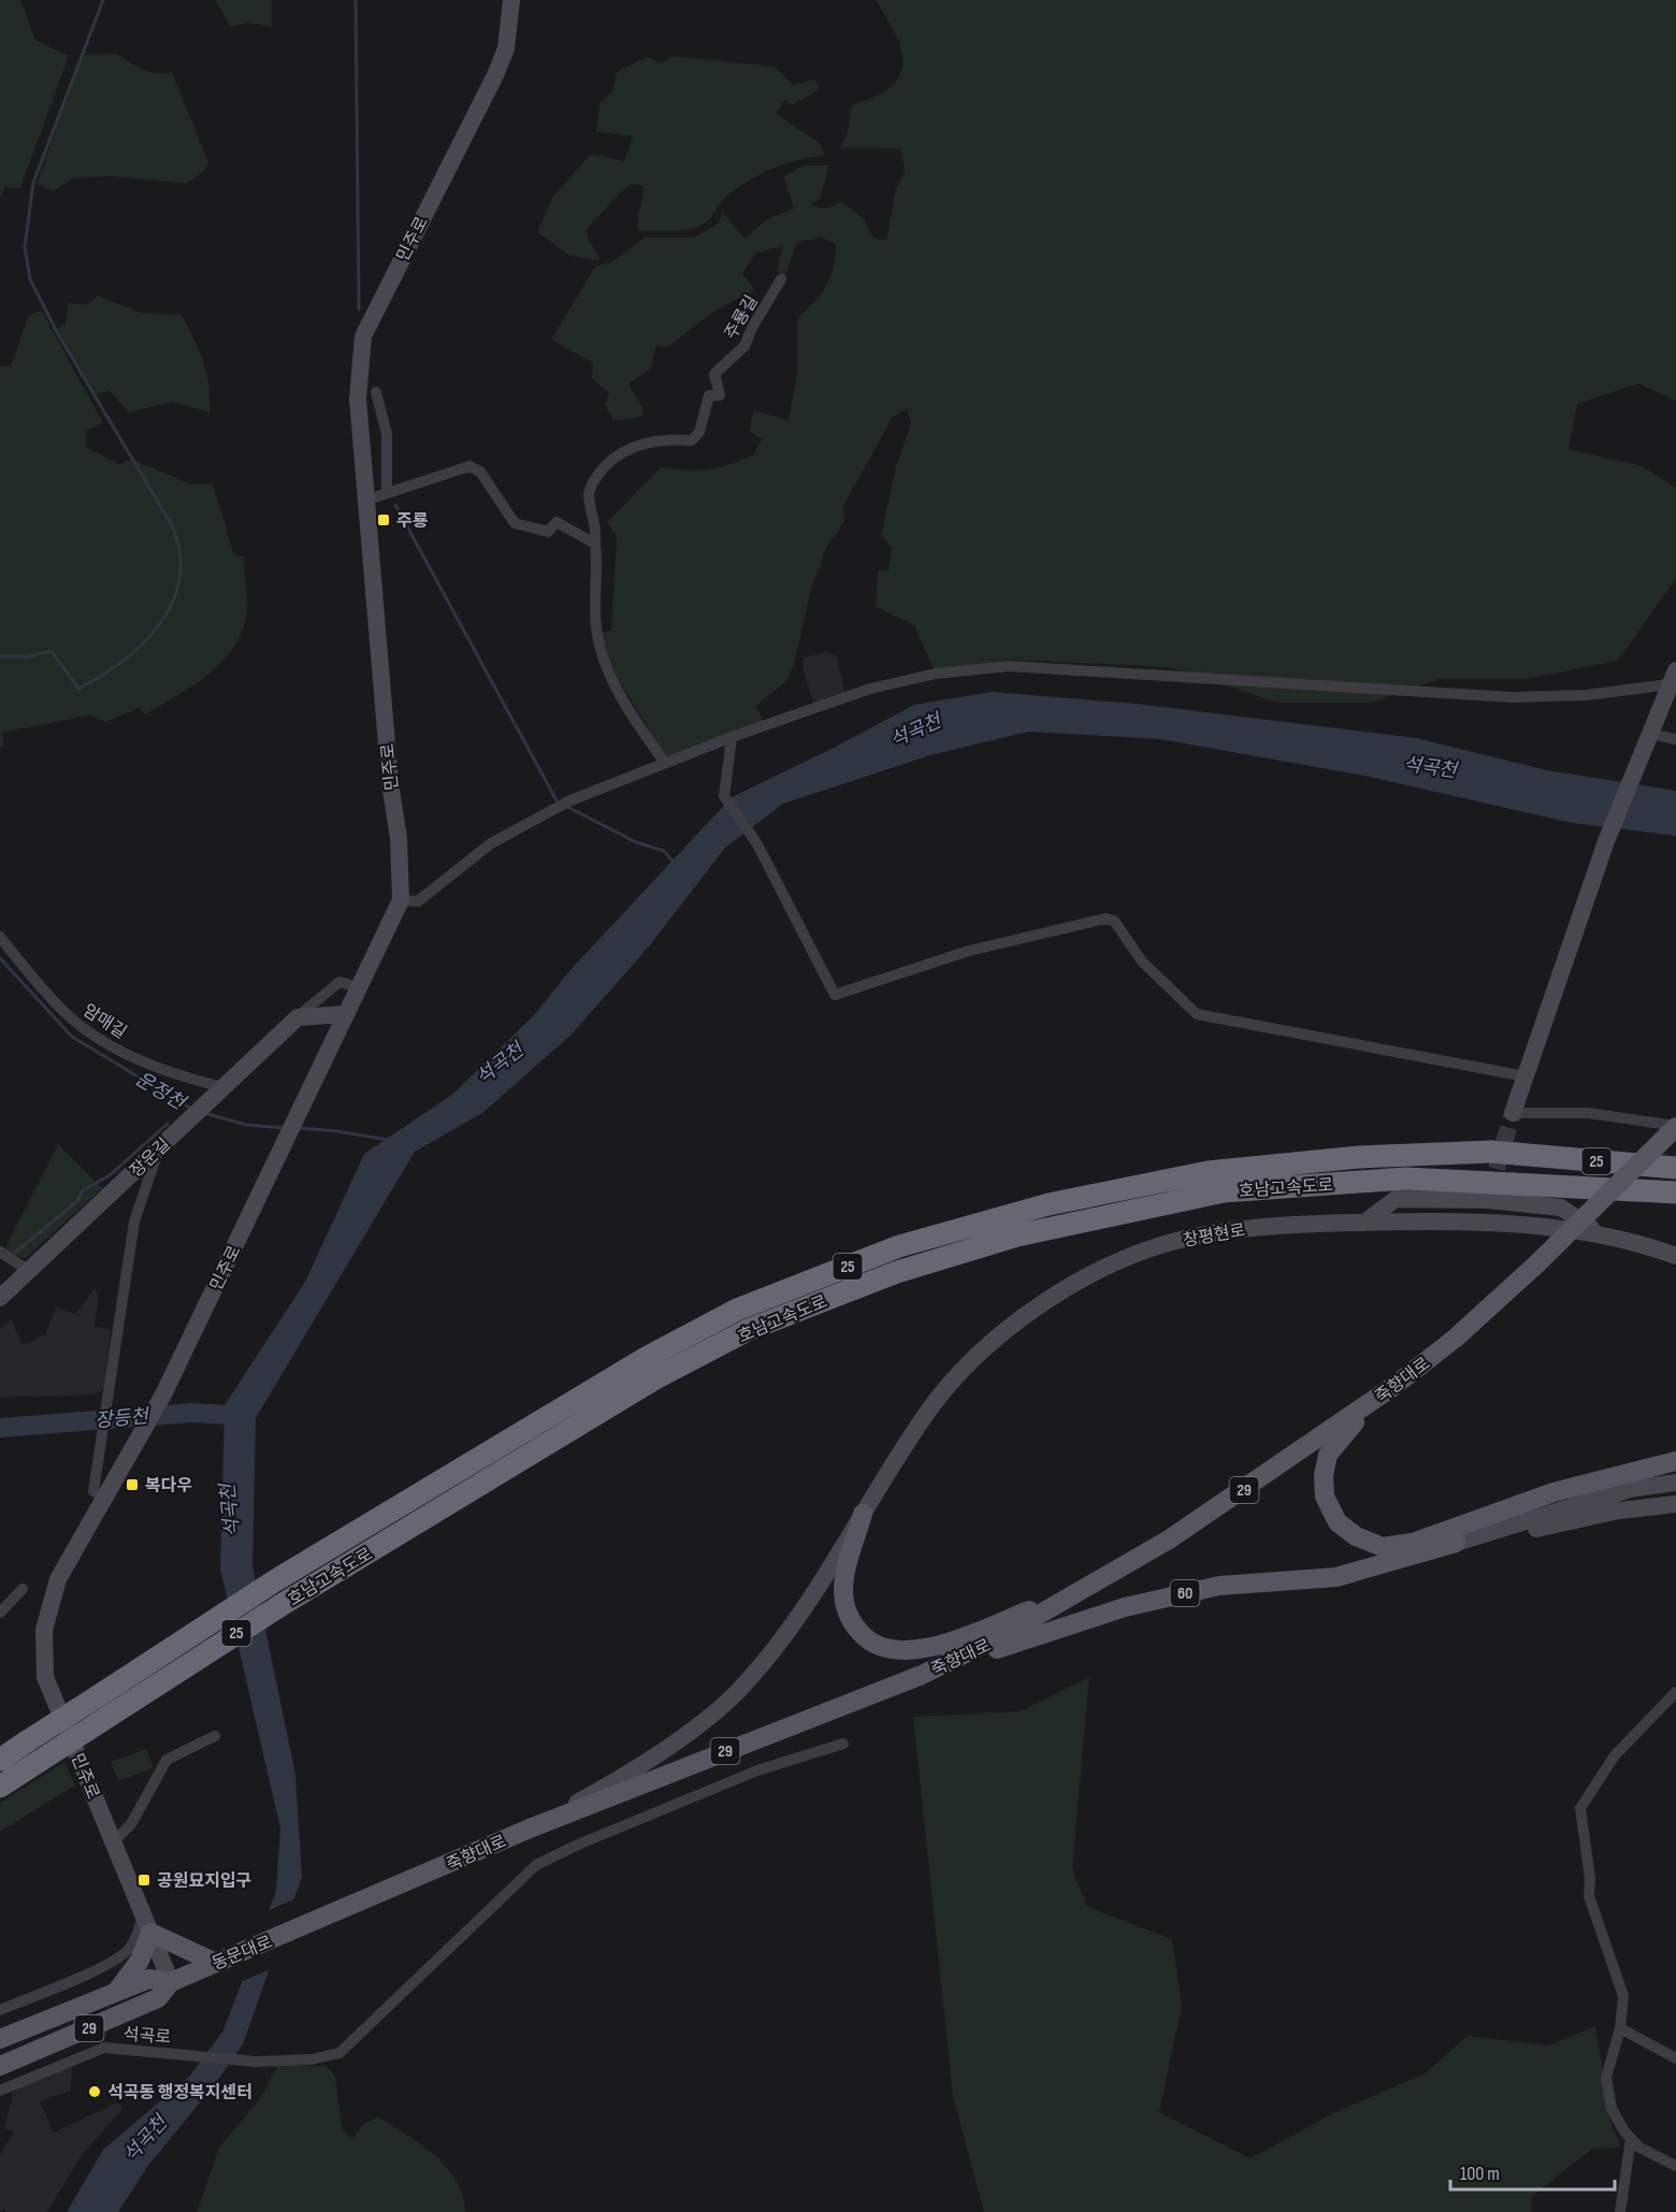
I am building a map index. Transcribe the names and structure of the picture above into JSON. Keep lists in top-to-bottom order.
{
  "streets": {
    "highway": ["25", "호남고속도로"],
    "main road": [
      "민주로",
      "장운길",
      "창평현로",
      "죽향대로",
      "29",
      "60",
      "동문대로"
    ],
    "street": ["주룡길", "암매길", "석곡로"]
  },
  "crossings": [
    ["민주로", "장운길"],
    ["민주로", "동문대로"],
    ["암매길", "장운길"],
    ["창평현로", "죽향대로"],
    ["죽향대로", "60"],
    ["죽향대로", "동문대로"]
  ],
  "water": ["석곡천", "운정천", "장등천"],
  "places": {
    "transit": ["주룡", "복다우", "공원묘지입구"],
    "other": ["석곡동 행정복지센터"]
  },
  "scale_bar": "100 m"
}
